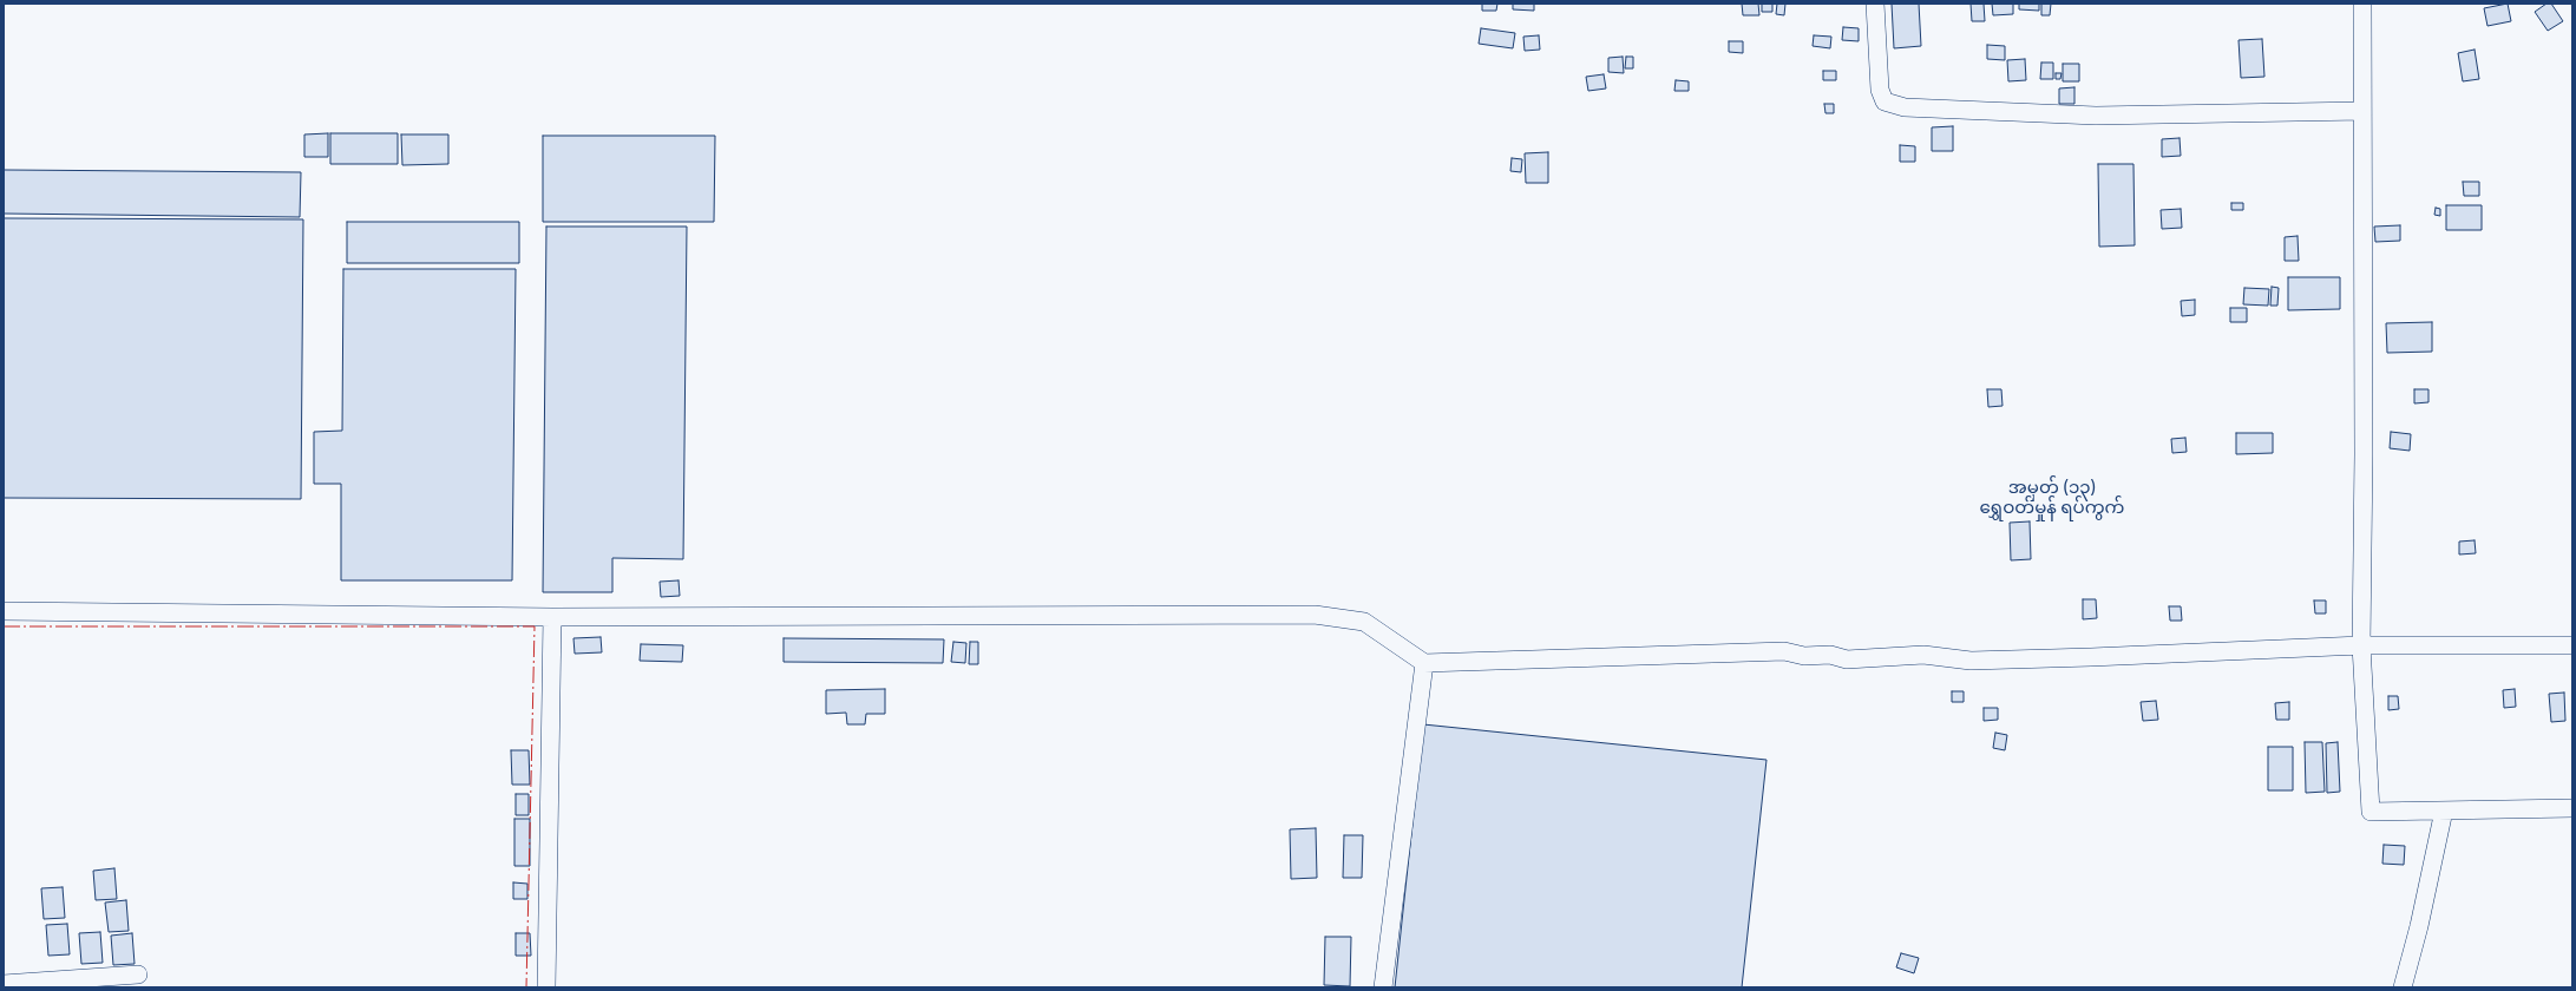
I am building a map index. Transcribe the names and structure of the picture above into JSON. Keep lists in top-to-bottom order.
{
  "districts": ["အမှတ် (၁၃) ရွှေဝတ်မှုန် ရပ်ကွက်"]
}
